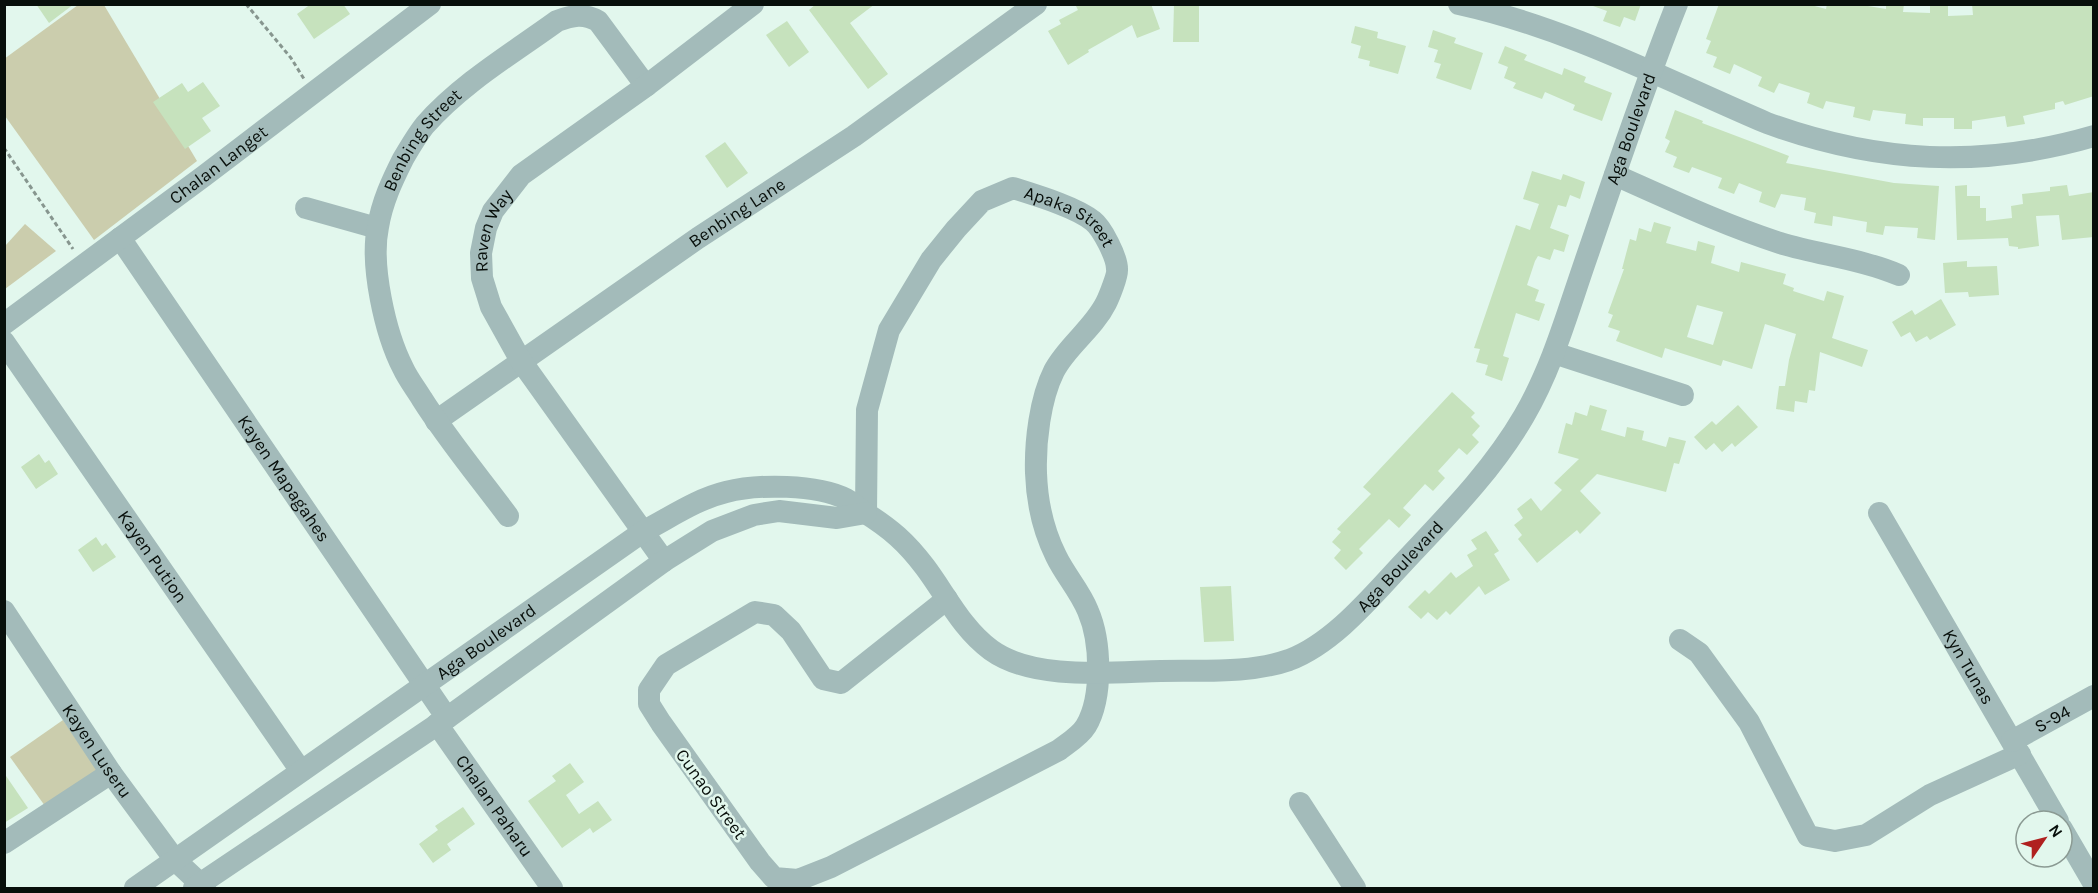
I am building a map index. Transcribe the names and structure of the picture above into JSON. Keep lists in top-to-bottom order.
{
  "streets": {
    "street": [
      "Aga Boulevard",
      "Benbing Street",
      "Chalan Langet",
      "Benbing Lane",
      "Apaka Street",
      "Raven Way",
      "Kayen Mapagahes",
      "Kayen Pution",
      "Kyn Tunas",
      "S-94",
      "Kayen Luseru",
      "Cunao Street",
      "Chalan Paharu"
    ]
  },
  "crossings": [
    ["Aga Boulevard", "Apaka Street"],
    ["Aga Boulevard", "Raven Way"],
    ["Aga Boulevard", "Kayen Mapagahes"],
    ["Aga Boulevard", "Kayen Pution"],
    ["Aga Boulevard", "Kayen Luseru"],
    ["Aga Boulevard", "Cunao Street"],
    ["Benbing Street", "Benbing Lane"],
    ["Benbing Street", "Raven Way"],
    ["Chalan Langet", "Kayen Mapagahes"],
    ["Benbing Lane", "Raven Way"],
    ["Apaka Street", "Cunao Street"],
    ["Kayen Mapagahes", "Chalan Paharu"],
    ["Kyn Tunas", "S-94"]
  ],
  "north": "top right"
}
